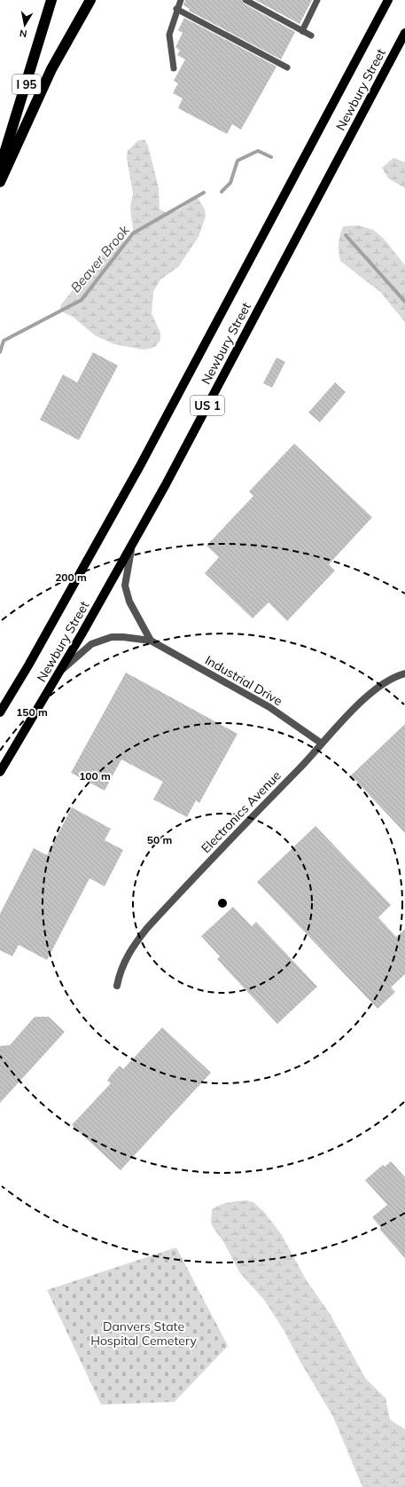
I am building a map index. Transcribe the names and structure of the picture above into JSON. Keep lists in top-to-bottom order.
{
  "streets": {
    "highway": ["I 95"],
    "main road": ["Newbury Street", "US 1"],
    "street": ["Industrial Drive", "Electronics Avenue"]
  },
  "crossings": [
    ["Newbury Street", "Industrial Drive"],
    ["Industrial Drive", "Electronics Avenue"]
  ],
  "water": ["Beaver Brook"],
  "parks": ["Danvers State Hospital Cemetery"],
  "north": "bottom",
  "rings": [
    "200 m",
    "150 m",
    "100 m",
    "50 m"
  ]
}
